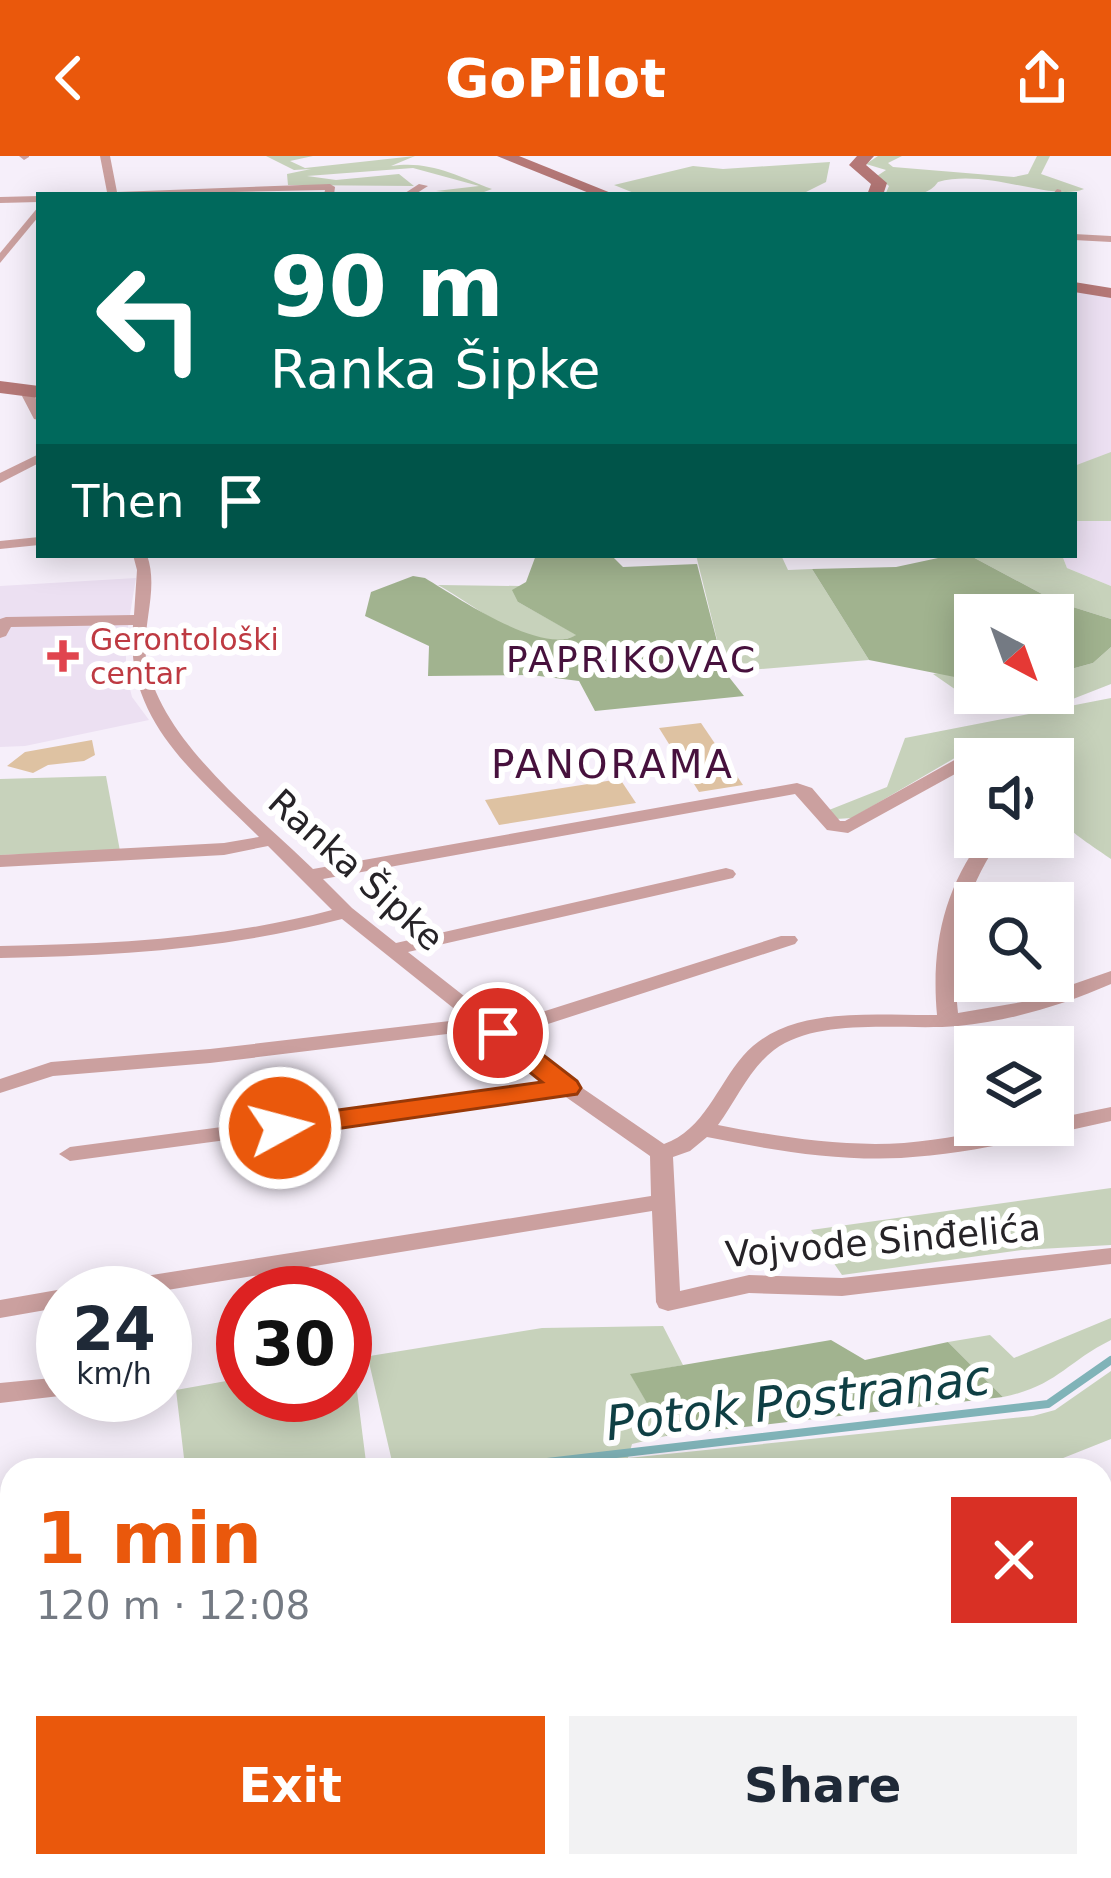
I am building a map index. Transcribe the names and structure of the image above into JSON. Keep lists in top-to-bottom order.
{
  "streets": {
    "street": ["Ranka Šipke", "Vojvode Sinđelića"]
  },
  "crossings": [
    ["Ranka Šipke", "Vojvode Sinđelića"]
  ],
  "districts": ["PAPRIKOVAC", "PANORAMA"],
  "water": ["Potok Postranac"],
  "places": {
    "health": ["Gerontološki centar"]
  },
  "north": "bottom right",
  "page": {
    "header": "GoPilot",
    "turn": ["90 m", "Ranka Šipke"],
    "then": "Then",
    "speed": "24 km/h",
    "limit": "30",
    "heading": ["1 min", "120 m · 12:08"],
    "buttons": ["Exit", "Share"]
  }
}
